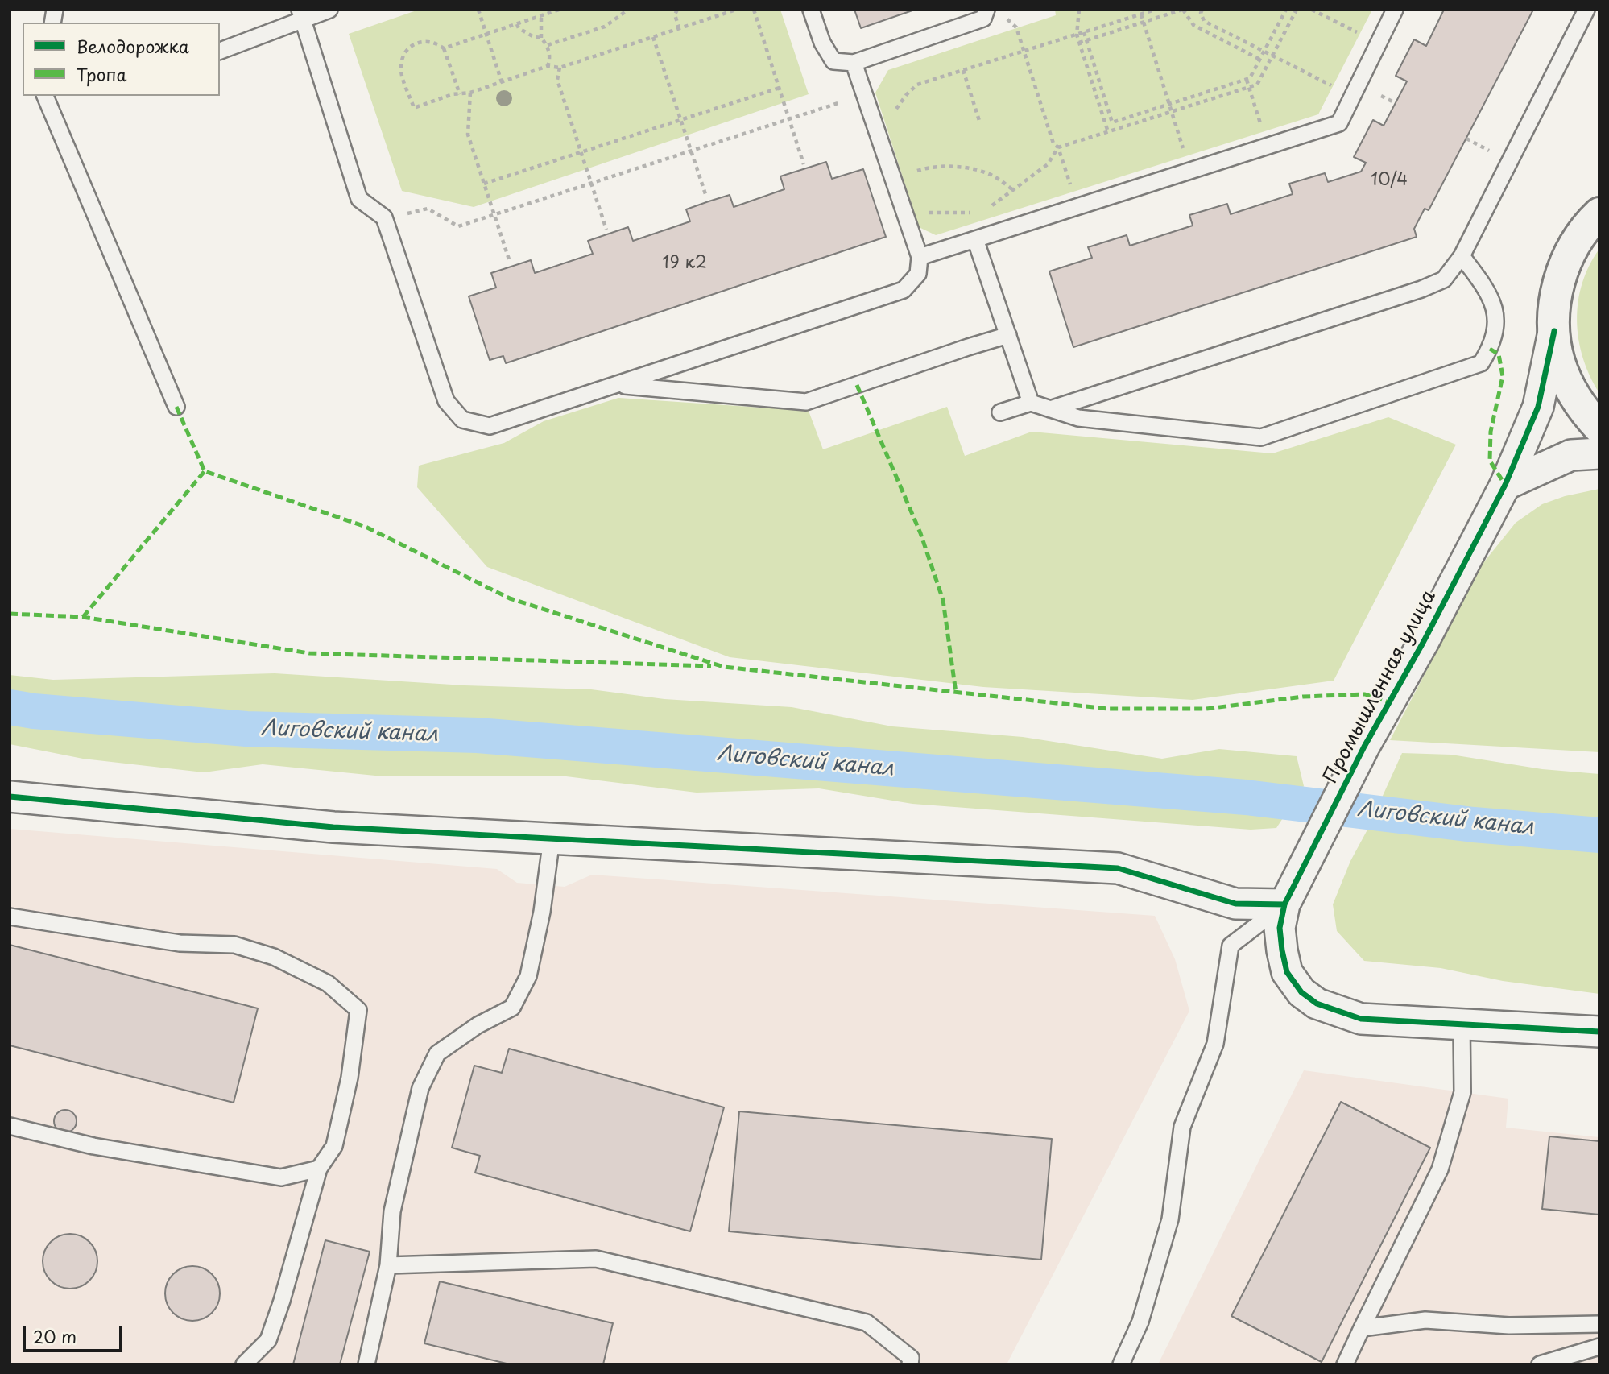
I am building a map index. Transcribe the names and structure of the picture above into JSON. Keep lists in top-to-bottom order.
{
  "streets": {
    "street": ["Промышленная улица"]
  },
  "water": ["Лиговский канал"],
  "house_numbers": ["10/4", "19 к2"],
  "legend": ["Велодорожка", "Тропа"],
  "scale_bar": "20 m"
}
